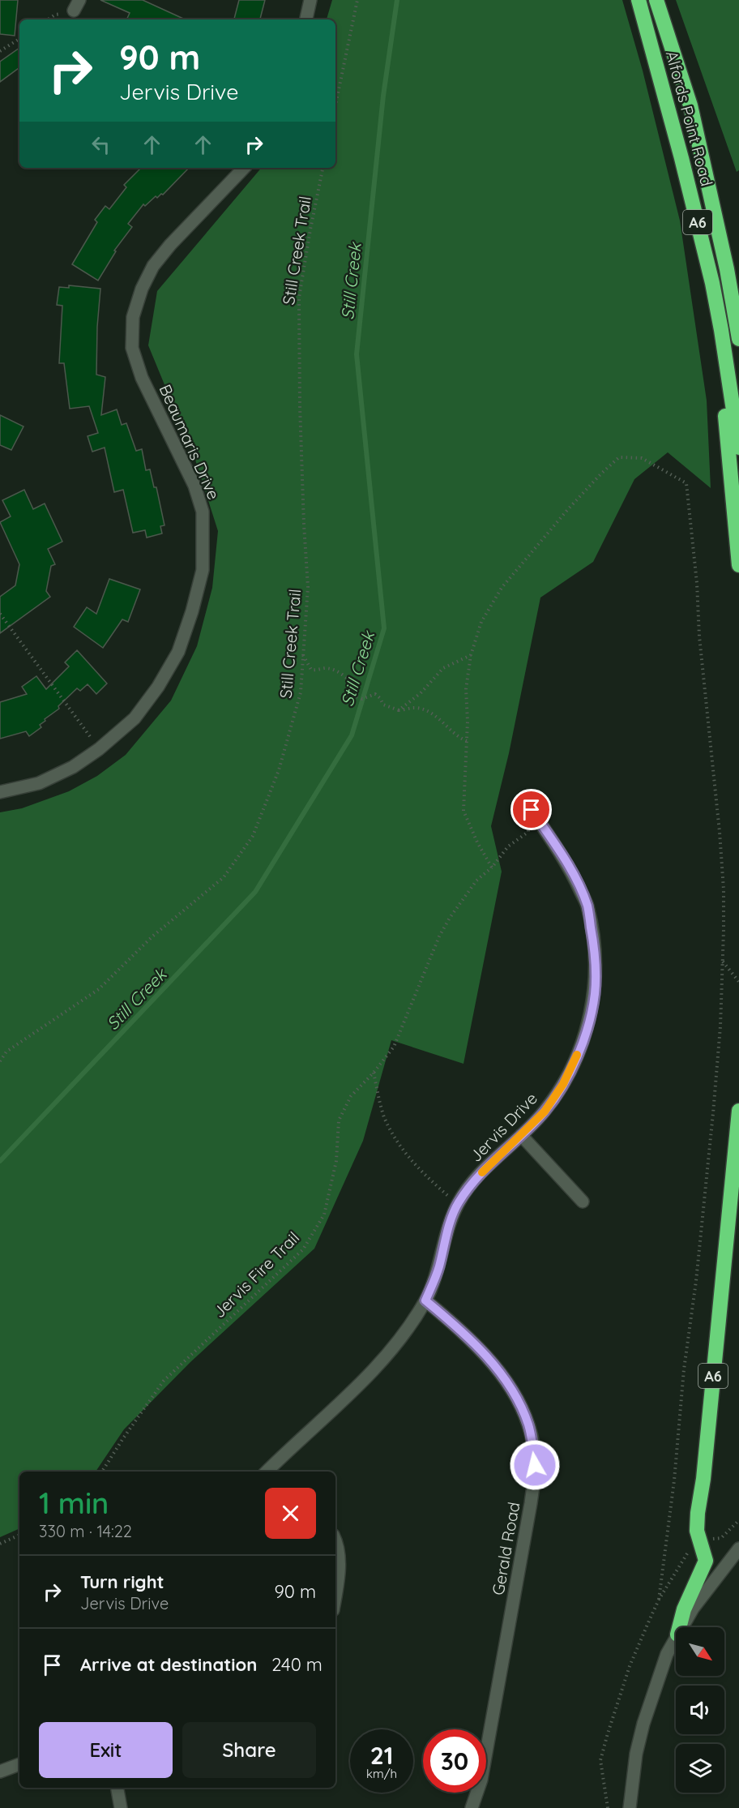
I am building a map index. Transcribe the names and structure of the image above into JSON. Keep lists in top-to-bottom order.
{
  "streets": {
    "highway": ["Alfords Point Road", "A6"],
    "street": ["Beaumaris Drive", "Jervis Drive", "Gerald Road"],
    "path": ["Still Creek Trail", "Jervis Fire Trail"]
  },
  "crossings": [
    ["Alfords Point Road", "A6"],
    ["Jervis Drive", "Jervis Fire Trail"],
    ["Jervis Drive", "Gerald Road"]
  ],
  "water": ["Still Creek"],
  "north": "bottom right",
  "page": {
    "turn": ["90 m", "Jervis Drive"],
    "heading": ["1 min", "330 m · 14:22"],
    "list": [
      {
        "name": "Turn right",
        "note": "Jervis Drive",
        "value": "90 m"
      },
      {
        "name": "Arrive at destination",
        "value": "240 m"
      }
    ],
    "buttons": ["Exit", "Share"],
    "speed": "21 km/h",
    "limit": "30"
  }
}
